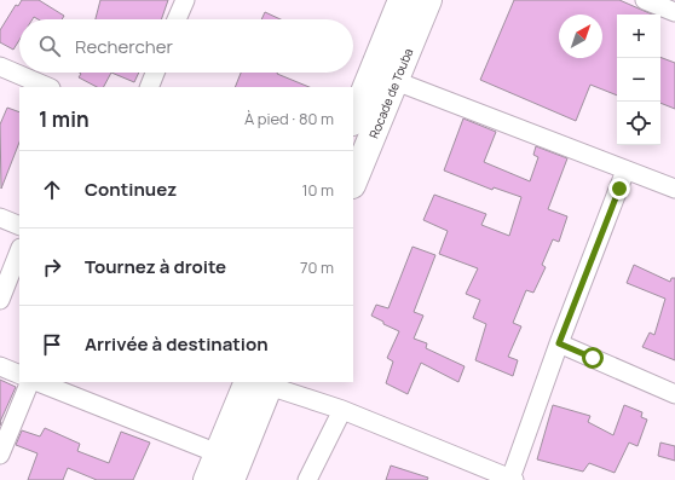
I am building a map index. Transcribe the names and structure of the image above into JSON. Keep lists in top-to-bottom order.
{
  "streets": {
    "main road": ["Rocade de Touba"]
  },
  "north": "top right",
  "page": {
    "map_buttons": ["+", "−"],
    "search": "Rechercher",
    "heading": ["1 min", "À pied · 80 m"],
    "list": [
      ["Continuez", "10 m"],
      ["Tournez à droite", "70 m"],
      "Arrivée à destination"
    ]
  }
}
